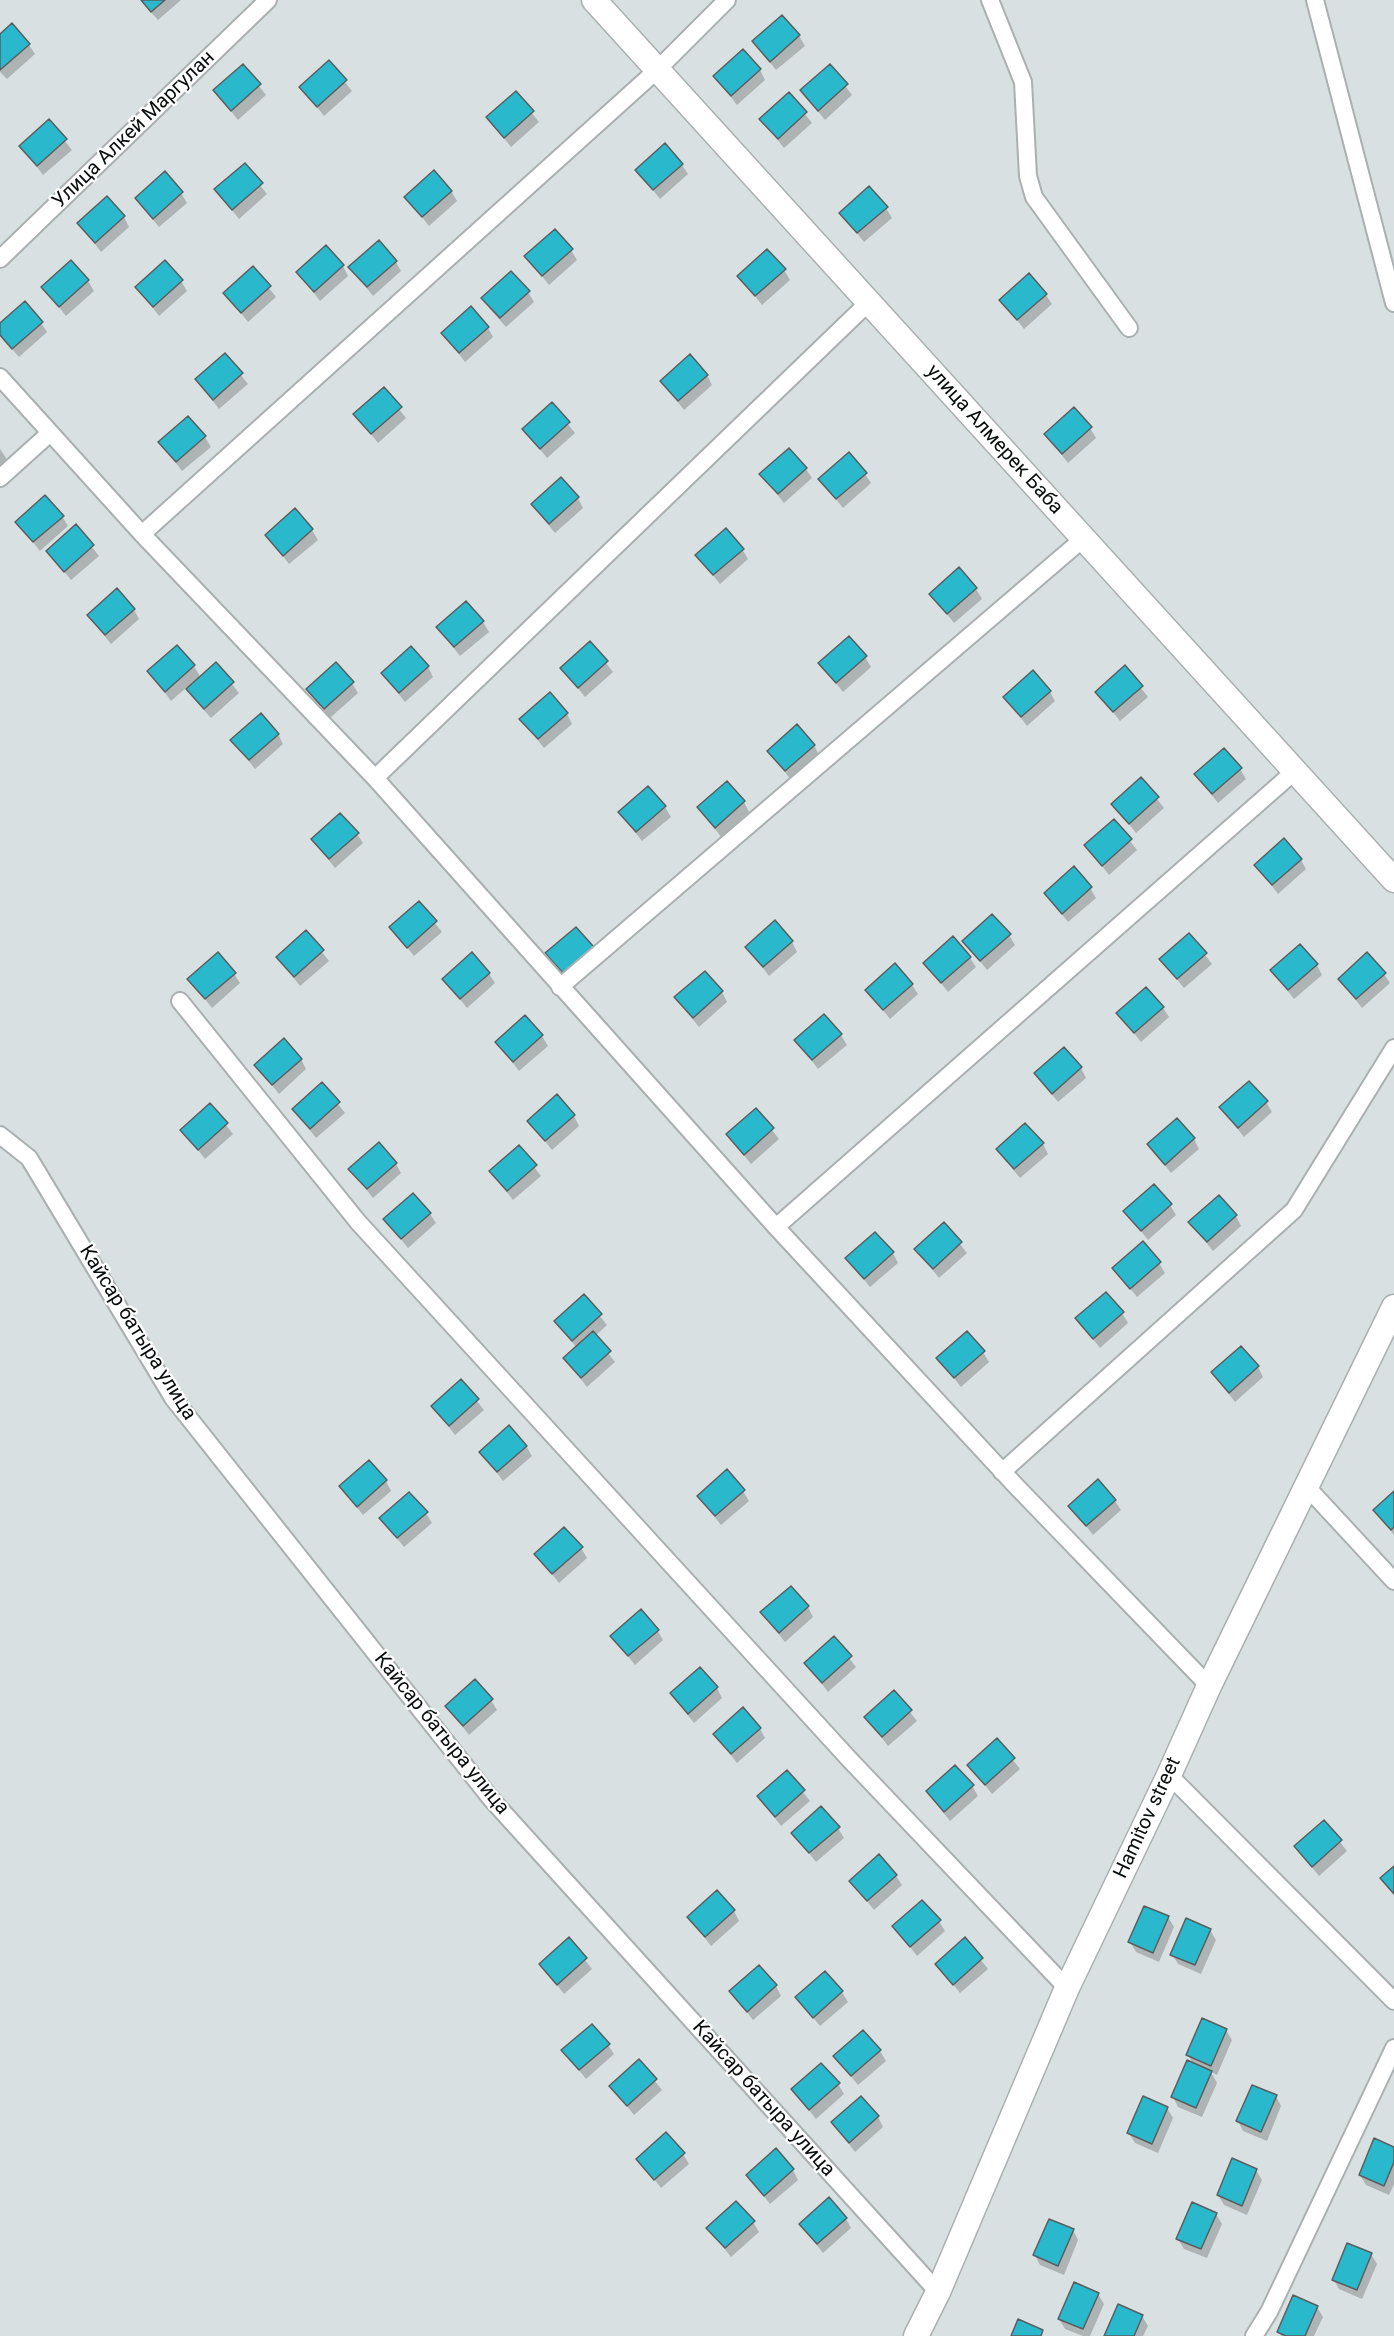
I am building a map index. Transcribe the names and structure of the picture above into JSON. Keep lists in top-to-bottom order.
{
  "streets": {
    "street": [
      "Улица Алкей Маргулан",
      "улица Алмерек Баба",
      "Кайсар батыра улица",
      "Hamitov street"
    ]
  },
  "crossings": [
    ["Кайсар батыра улица", "Hamitov street"]
  ]
}
